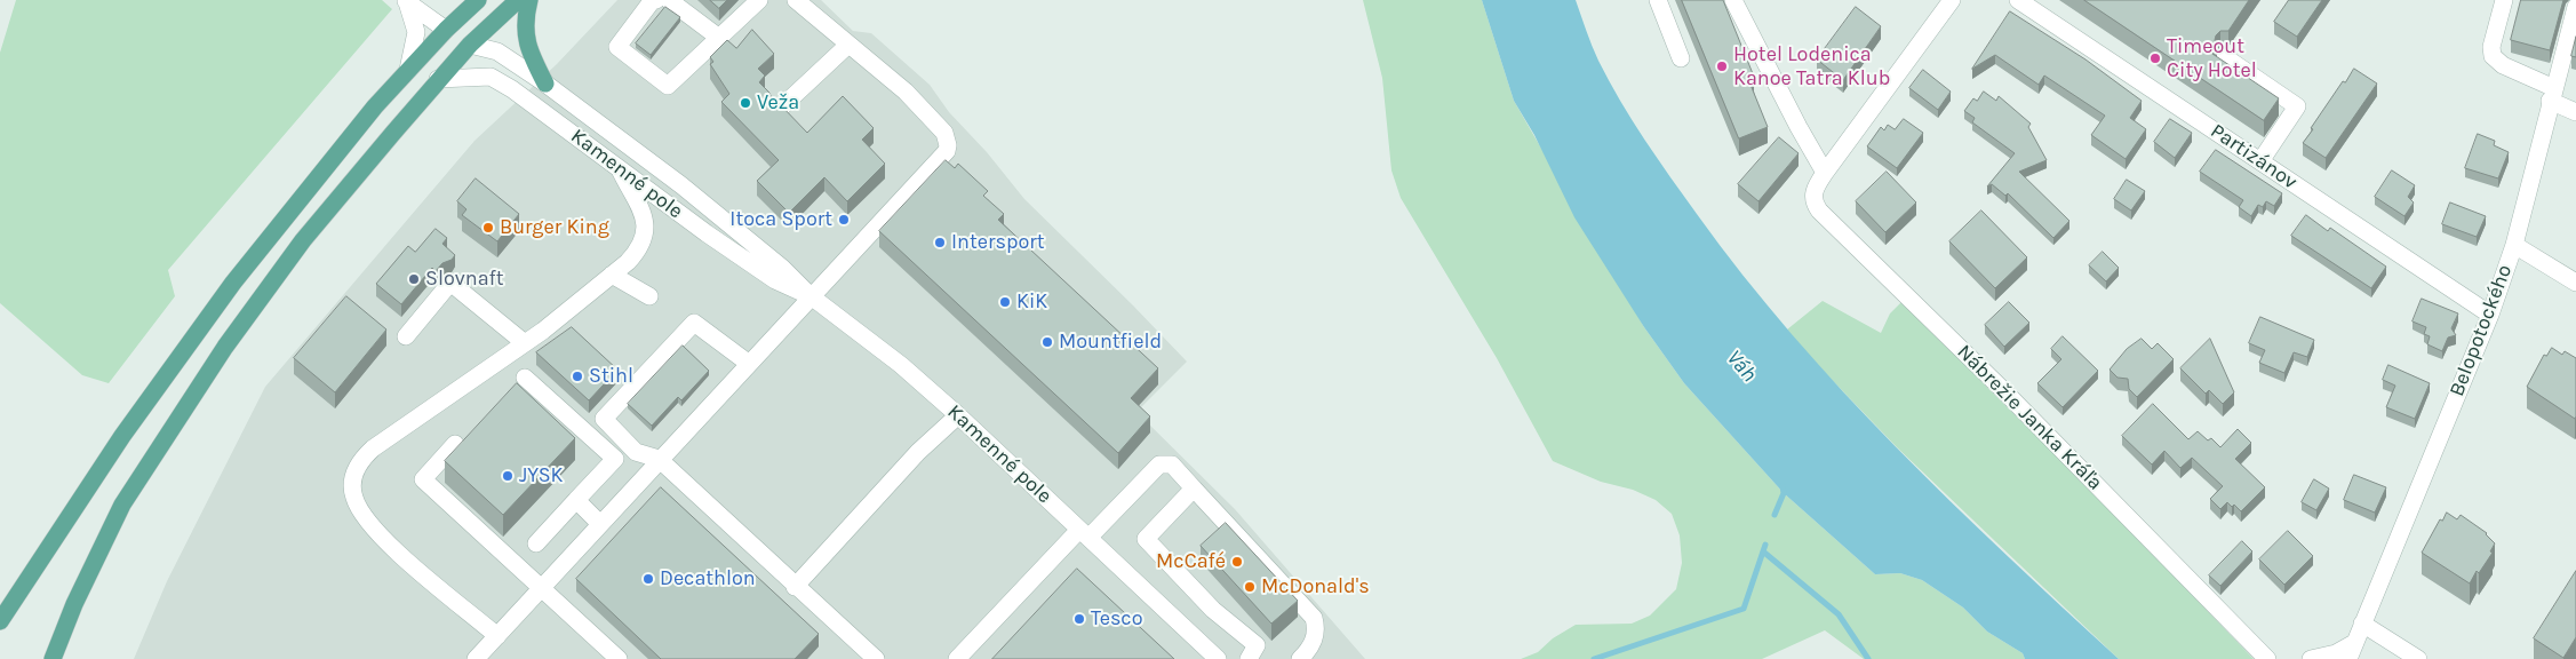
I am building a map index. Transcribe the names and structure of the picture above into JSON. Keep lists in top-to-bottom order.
{
  "streets": {
    "street": [
      "Partizánov",
      "Kamenné pole",
      "Belopotockého",
      "Nábrežie Janka Kráľa"
    ]
  },
  "crossings": [
    ["Partizánov", "Belopotockého"]
  ],
  "water": ["Váh"],
  "places": [
    "Timeout City Hotel",
    "Hotel Lodenica Kanoe Tatra Klub",
    "Veža",
    "Itoca Sport",
    "Burger King",
    "Intersport",
    "Slovnaft",
    "KiK",
    "Mountfield",
    "Stihl",
    "JYSK",
    "McCafé",
    "Decathlon",
    "McDonald's",
    "Tesco"
  ]
}
